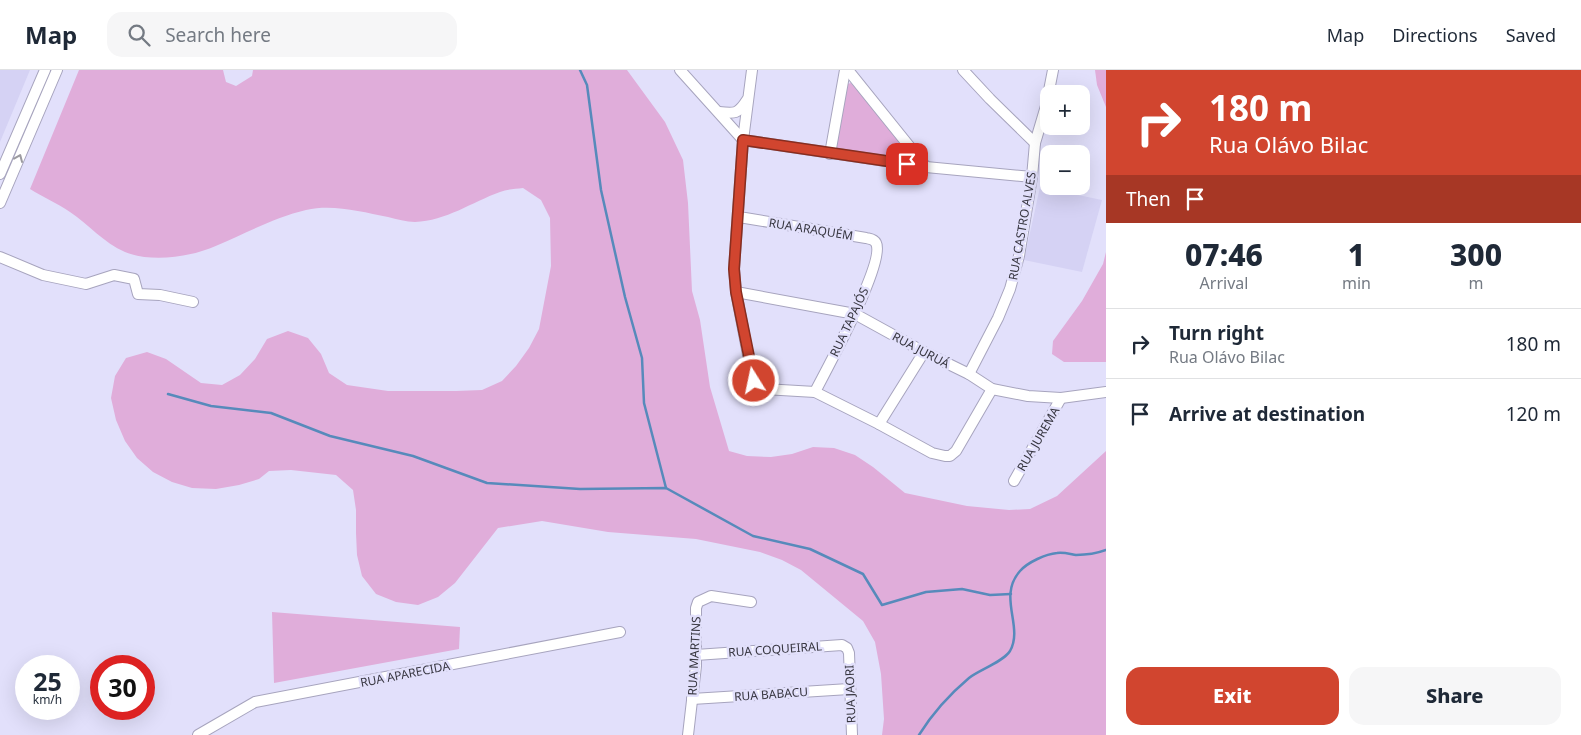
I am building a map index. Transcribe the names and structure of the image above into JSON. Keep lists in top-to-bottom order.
{
  "streets": {
    "street": [
      "RUA CASTRO ALVES",
      "RUA ARAQUÉM",
      "RUA TAPAJÓS",
      "RUA JURUÁ",
      "RUA JUREMA",
      "RUA COQUEIRAL",
      "RUA MARTINS",
      "RUA APARECIDA",
      "RUA BABACU",
      "RUA JAORI"
    ]
  },
  "crossings": [
    ["RUA CASTRO ALVES", "RUA JURUÁ"],
    ["RUA ARAQUÉM", "RUA TAPAJÓS"],
    ["RUA TAPAJÓS", "RUA JURUÁ"],
    ["RUA JURUÁ", "RUA JUREMA"],
    ["RUA COQUEIRAL", "RUA MARTINS"],
    ["RUA COQUEIRAL", "RUA JAORI"],
    ["RUA MARTINS", "RUA BABACU"],
    ["RUA BABACU", "RUA JAORI"]
  ],
  "page": {
    "header": "Map",
    "search": "Search here",
    "nav": ["Map", "Directions", "Saved"],
    "turn": ["180 m", "Rua Olávo Bilac"],
    "map_buttons": ["+", "−"],
    "then": "Then",
    "eta": [
      "07:46",
      "Arrival",
      "1",
      "min",
      "300",
      "m"
    ],
    "list": [
      {
        "name": "Turn right",
        "note": "Rua Olávo Bilac",
        "value": "180 m"
      },
      {
        "name": "Arrive at destination",
        "value": "120 m"
      }
    ],
    "speed": "25 km/h",
    "limit": "30",
    "buttons": ["Exit", "Share"]
  }
}
